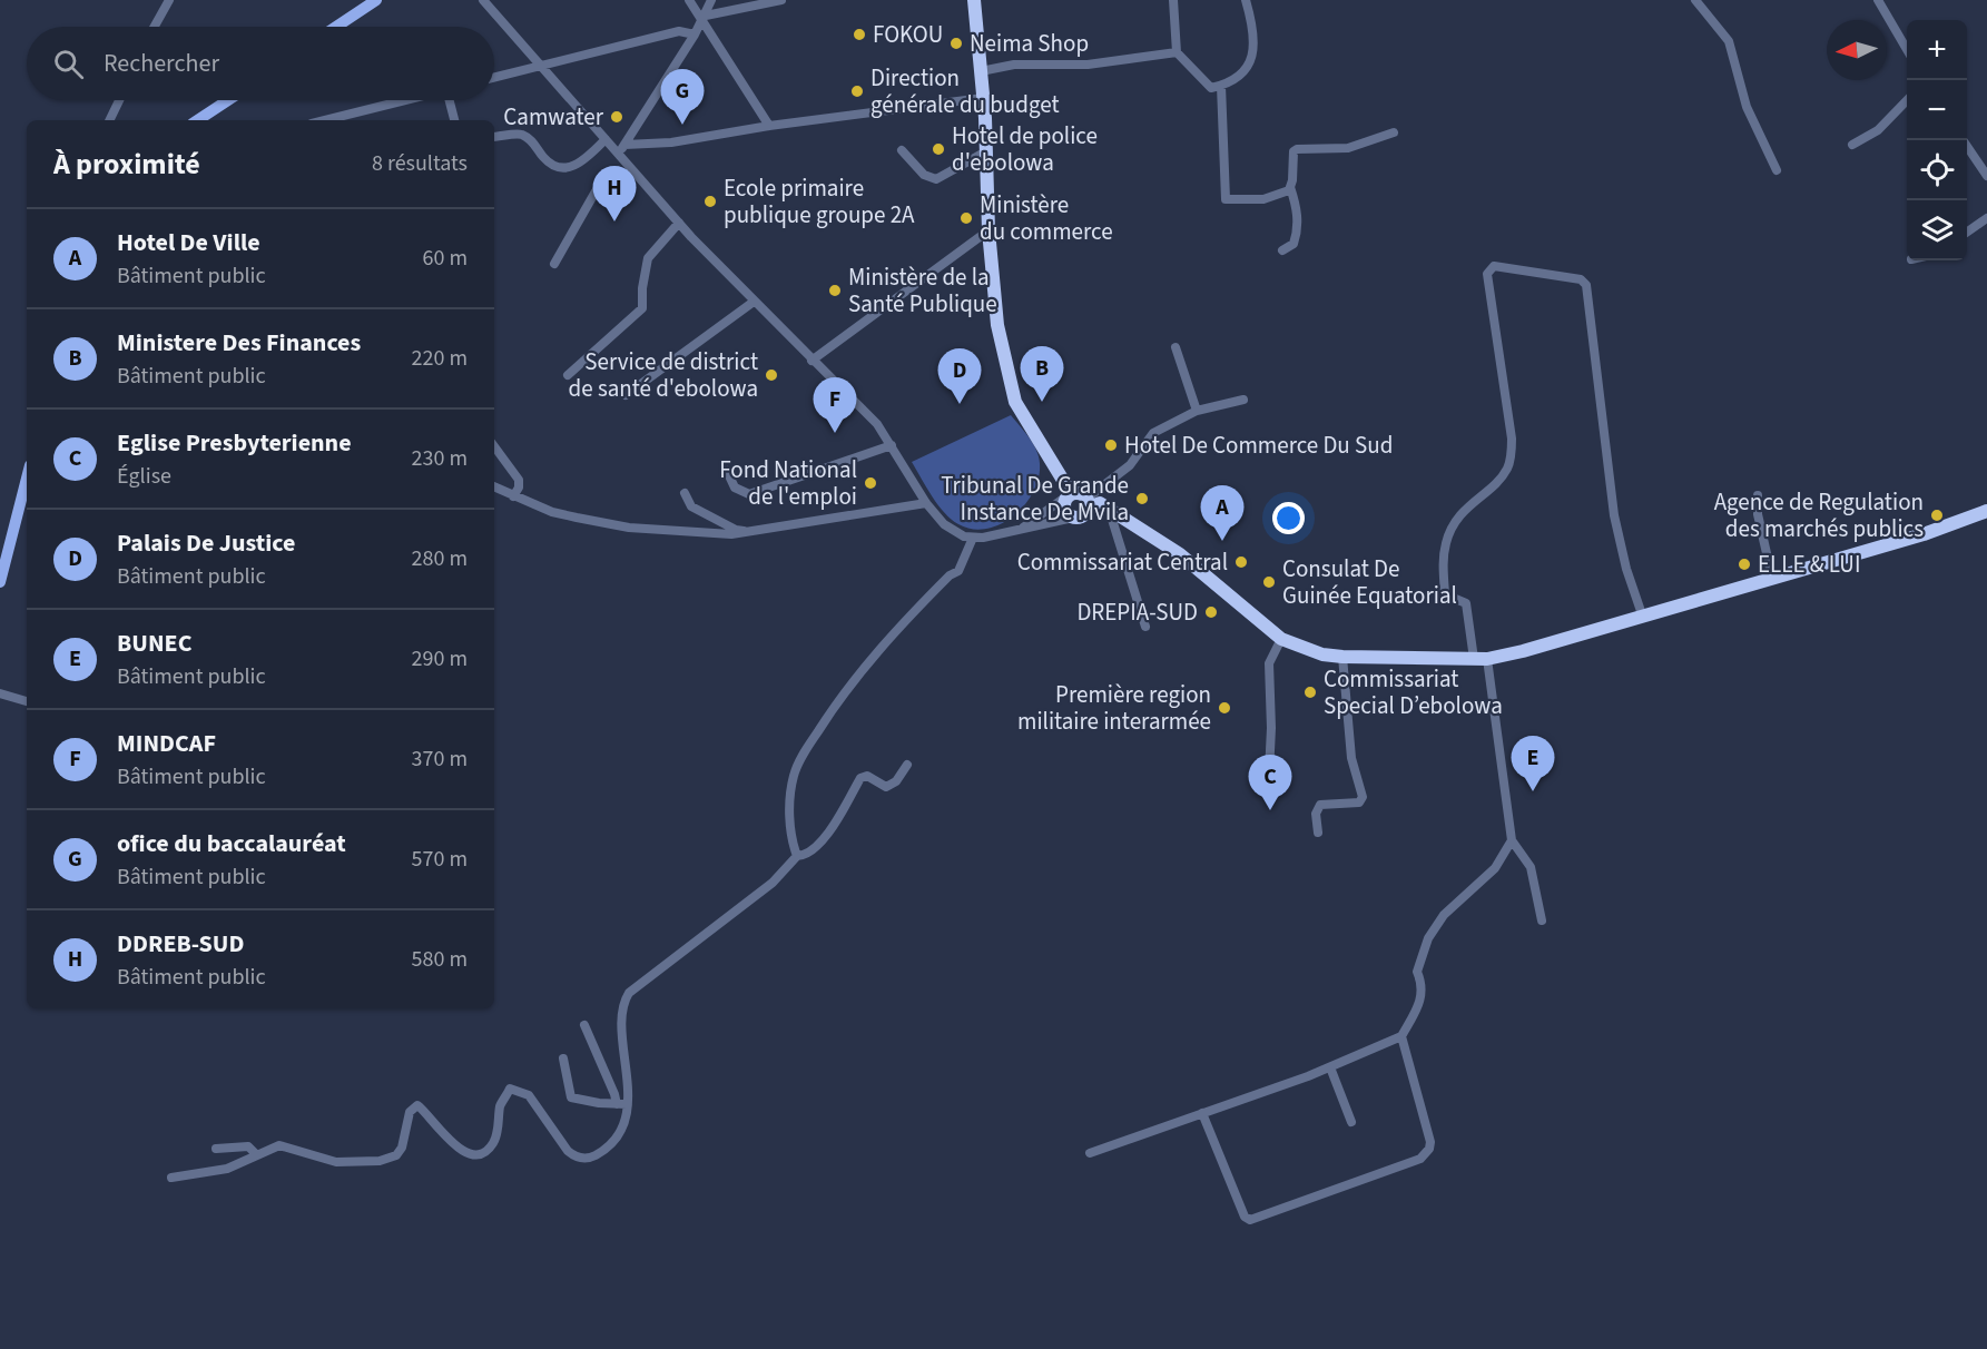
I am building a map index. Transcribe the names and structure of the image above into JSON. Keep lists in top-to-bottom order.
{
  "places": [
    "FOKOU",
    "Neima Shop",
    "Direction générale du budget",
    "Camwater",
    "Hotel de police d'ebolowa",
    "Ecole primaire publique groupe 2A",
    "Ministère du commerce",
    "Ministère de la Santé Publique",
    "Service de district de santé d'ebolowa",
    "Hotel De Commerce Du Sud",
    "Fond National de l'emploi",
    "Tribunal De Grande Instance De Mvila",
    "Agence de Regulation des marchés publics",
    "Commissariat Central",
    "ELLE & LUI",
    "Consulat De Guinée Equatorial",
    "DREPIA-SUD",
    "Commissariat Special D’ebolowa",
    "Première region militaire interarmée"
  ],
  "north": "left",
  "page": {
    "map_buttons": ["+", "−"],
    "search": "Rechercher",
    "pins": [
      "G",
      "H",
      "B",
      "D",
      "F",
      "A",
      "E",
      "C"
    ],
    "heading": ["À proximité", "8 résultats"],
    "list": [
      {
        "mark": "A",
        "name": "Hotel De Ville",
        "note": "Bâtiment public",
        "value": "60 m"
      },
      {
        "mark": "B",
        "name": "Ministere Des Finances",
        "note": "Bâtiment public",
        "value": "220 m"
      },
      {
        "mark": "C",
        "name": "Eglise Presbyterienne",
        "note": "Église",
        "value": "230 m"
      },
      {
        "mark": "D",
        "name": "Palais De Justice",
        "note": "Bâtiment public",
        "value": "280 m"
      },
      {
        "mark": "E",
        "name": "BUNEC",
        "note": "Bâtiment public",
        "value": "290 m"
      },
      {
        "mark": "F",
        "name": "MINDCAF",
        "note": "Bâtiment public",
        "value": "370 m"
      },
      {
        "mark": "G",
        "name": "ofice du baccalauréat",
        "note": "Bâtiment public",
        "value": "570 m"
      },
      {
        "mark": "H",
        "name": "DDREB-SUD",
        "note": "Bâtiment public",
        "value": "580 m"
      }
    ]
  }
}
